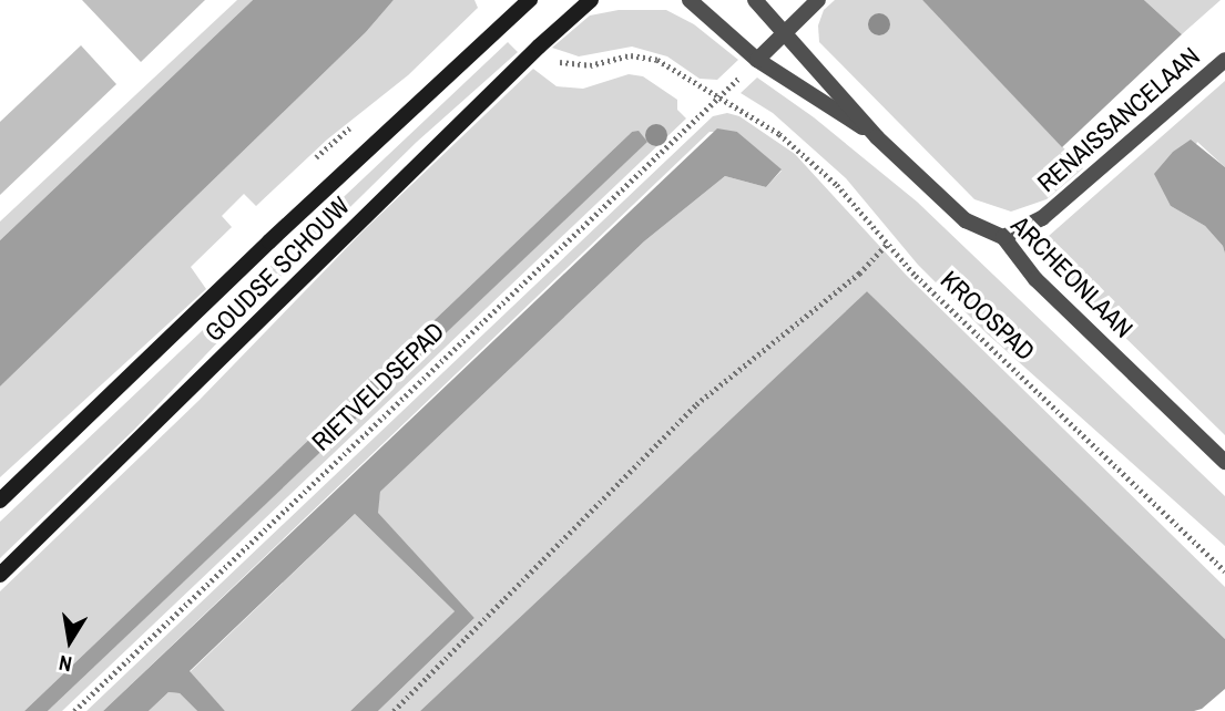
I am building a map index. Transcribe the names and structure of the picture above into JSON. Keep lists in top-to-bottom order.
{
  "streets": {
    "main road": ["GOUDSE SCHOUW"],
    "street": ["RENAISSANCELAAN", "ARCHEONLAAN"],
    "path": ["KROOSPAD", "RIETVELDSEPAD"]
  },
  "crossings": [
    ["RENAISSANCELAAN", "ARCHEONLAAN"],
    ["GOUDSE SCHOUW", "KROOSPAD"],
    ["KROOSPAD", "RIETVELDSEPAD"]
  ],
  "north": "bottom"
}
